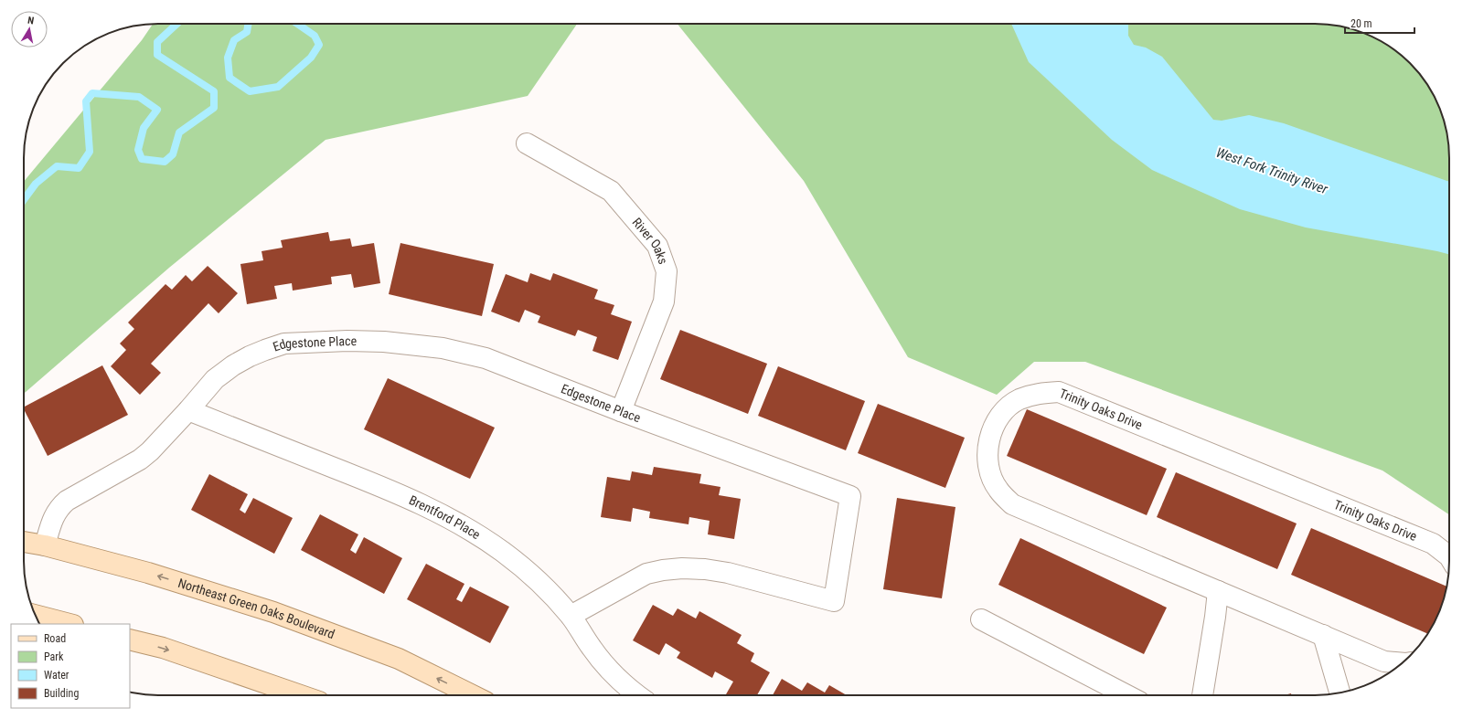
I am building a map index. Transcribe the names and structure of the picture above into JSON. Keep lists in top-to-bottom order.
{
  "streets": {
    "main road": ["Northeast Green Oaks Boulevard"],
    "street": [
      "River Oaks",
      "Edgestone Place",
      "Trinity Oaks Drive",
      "Brentford Place"
    ]
  },
  "crossings": [
    ["River Oaks", "Edgestone Place"],
    ["Edgestone Place", "Brentford Place"],
    ["Edgestone Place", "Northeast Green Oaks Boulevard"]
  ],
  "water": ["West Fork Trinity River"],
  "legend": [
    "Road",
    "Park",
    "Water",
    "Building"
  ],
  "scale_bar": "20 m",
  "north": "top"
}
